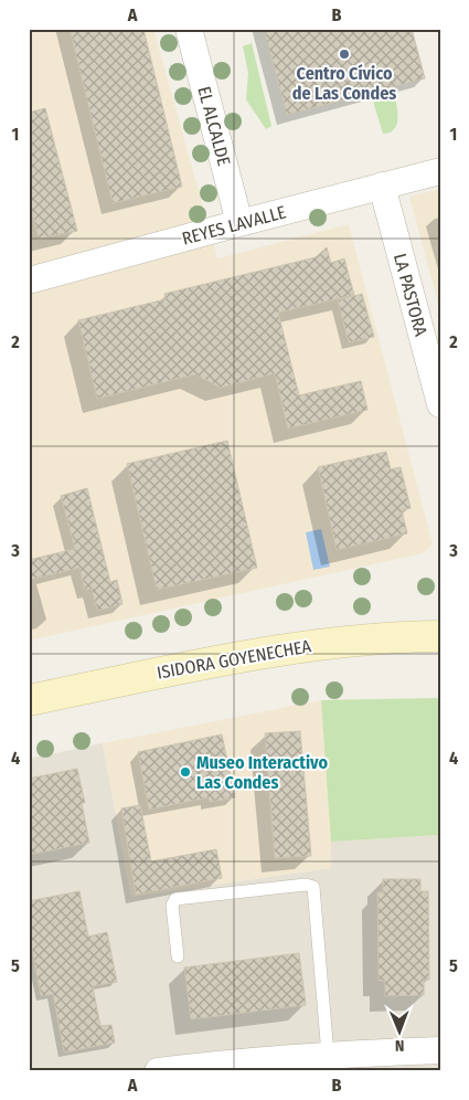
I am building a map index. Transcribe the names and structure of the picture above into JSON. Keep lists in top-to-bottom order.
{
  "streets": {
    "street": [
      "EL ALCALDE",
      "REYES LAVALLE",
      "LA PASTORA",
      "ISIDORA GOYENECHEA"
    ]
  },
  "crossings": [
    ["EL ALCALDE", "REYES LAVALLE"],
    ["REYES LAVALLE", "LA PASTORA"]
  ],
  "places": ["Centro Cívico de Las Condes", "Museo Interactivo Las Condes"],
  "north": "bottom",
  "grid": {
    "columns": ["A", "B"],
    "rows": [
      "1",
      "2",
      "3",
      "4",
      "5"
    ]
  }
}
